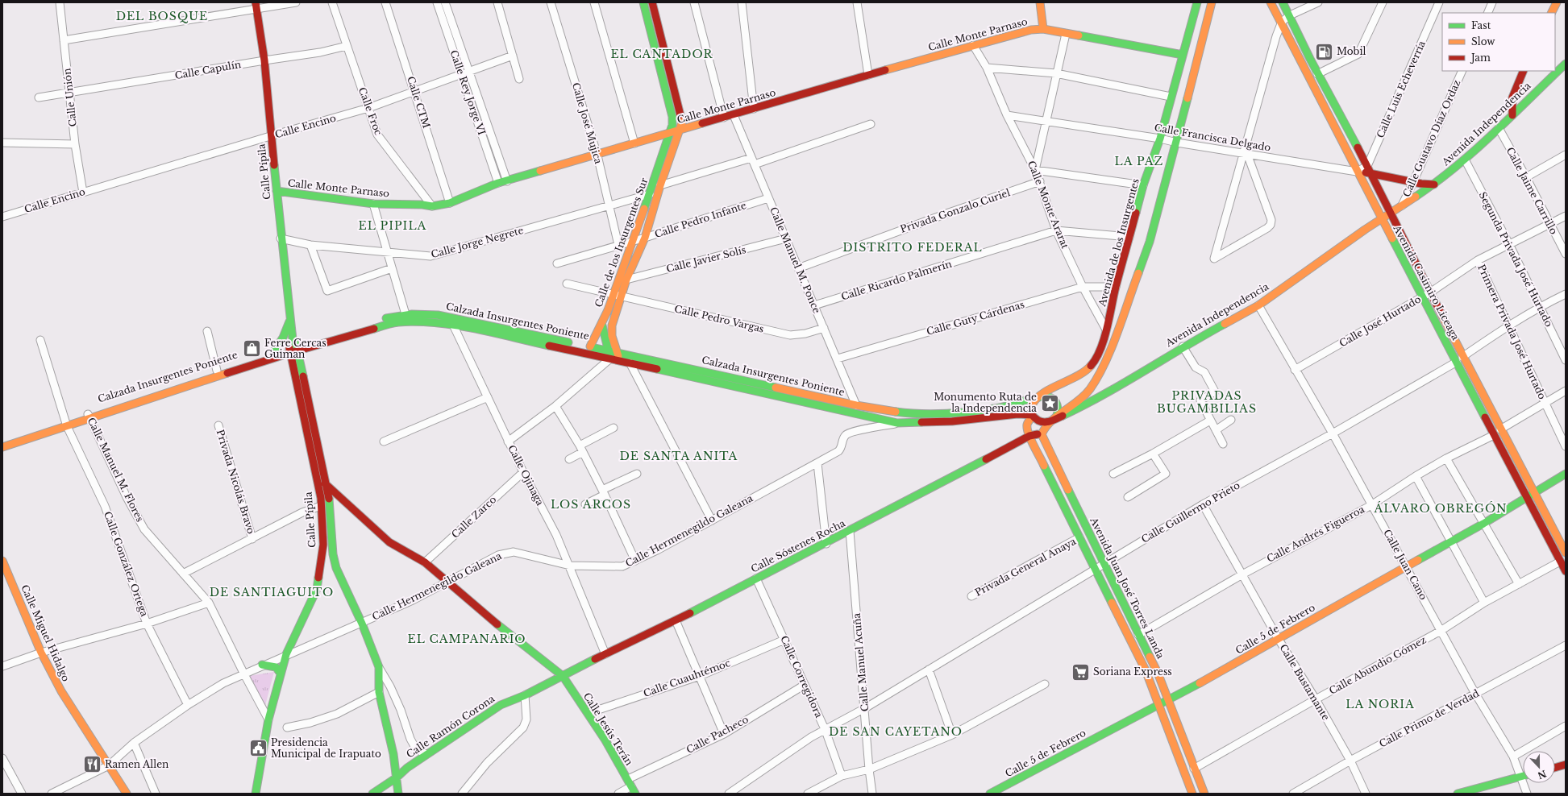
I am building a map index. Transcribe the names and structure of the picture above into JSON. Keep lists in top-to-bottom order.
{
  "streets": {
    "street": [
      "Calle Monte Parnaso",
      "Calle Capulín",
      "Calle Luis Echeverría",
      "Calle Rey Jorge VI",
      "Calle Unión",
      "Calle CTM",
      "Calle Froc",
      "Calle José Mujica",
      "Avenida Independencia",
      "Calle Encino",
      "Calle Francisca Delgado",
      "Calle Gustavo Díaz Ordaz",
      "Calle Pípila",
      "Calle Jaime Carrillo",
      "Calle Monte Ararat",
      "Privada Gonzalo Curiel",
      "Calle Pedro Infante",
      "Calle Jorge Negrete",
      "Calle de los Insurgentes Sur",
      "Avenida de los Insurgentes",
      "Calle Javier Solís",
      "Segunda Privada José Hurtado",
      "Calle Manuel M. Ponce",
      "Calle Ricardo Palmerín",
      "Avenida Casimiro Liceaga",
      "Calle Guty Cárdenas",
      "Calle Pedro Vargas",
      "Calzada Insurgentes Poniente",
      "Calle José Hurtado",
      "Primera Privada José Hurtado",
      "Calle Manuel M. Flores",
      "Calle Ojinaga",
      "Privada Nicolás Bravo",
      "Calle Guillermo Prieto",
      "Calle Zarco",
      "Calle Hermenegildo Galeana",
      "Calle Andrés Figueroa",
      "Calle Sóstenes Rocha",
      "Calle González Ortega",
      "Calle Juan Cano",
      "Privada General Anaya",
      "Avenida Juan José Torres Landa",
      "Calle 5 de Febrero",
      "Calle Miguel Hidalgo",
      "Calle Manuel Acuña",
      "Calle Abundio Gómez",
      "Calle Corregidora",
      "Calle Cuauhtémoc",
      "Calle Bustamante",
      "Calle Primo de Verdad",
      "Calle Ramón Corona",
      "Calle Jesús Terán",
      "Calle Pacheco"
    ]
  },
  "crossings": [
    ["Calle Monte Parnaso", "Calle Rey Jorge VI"],
    ["Calle Monte Parnaso", "Calle CTM"],
    ["Calle Monte Parnaso", "Calle Froc"],
    ["Calle Monte Parnaso", "Calle José Mujica"],
    ["Calle Monte Parnaso", "Calle Pípila"],
    ["Calle Monte Parnaso", "Calle Monte Ararat"],
    ["Calle Monte Parnaso", "Calle de los Insurgentes Sur"],
    ["Calle Monte Parnaso", "Avenida de los Insurgentes"],
    ["Calle Monte Parnaso", "Calle Manuel M. Ponce"],
    ["Calle Capulín", "Calle Unión"],
    ["Calle Capulín", "Calle Froc"],
    ["Calle Capulín", "Calle Pípila"],
    ["Calle Luis Echeverría", "Calle Francisca Delgado"],
    ["Calle Luis Echeverría", "Avenida Casimiro Liceaga"],
    ["Calle Rey Jorge VI", "Calle Encino"],
    ["Calle Unión", "Calle Encino"],
    ["Calle CTM", "Calle Encino"],
    ["Calle Froc", "Calle Encino"],
    ["Calle José Mujica", "Calle Pedro Infante"],
    ["Calle José Mujica", "Calle Jorge Negrete"],
    ["Avenida Independencia", "Calle Gustavo Díaz Ordaz"],
    ["Avenida Independencia", "Calle Jaime Carrillo"],
    ["Avenida Independencia", "Avenida de los Insurgentes"],
    ["Avenida Independencia", "Segunda Privada José Hurtado"],
    ["Avenida Independencia", "Avenida Casimiro Liceaga"],
    ["Avenida Independencia", "Calzada Insurgentes Poniente"],
    ["Avenida Independencia", "Calle Juan Cano"],
    ["Avenida Independencia", "Avenida Juan José Torres Landa"],
    ["Calle Encino", "Calle Pípila"],
    ["Calle Francisca Delgado", "Calle Gustavo Díaz Ordaz"],
    ["Calle Francisca Delgado", "Calle Monte Ararat"],
    ["Calle Francisca Delgado", "Avenida de los Insurgentes"],
    ["Calle Francisca Delgado", "Avenida Casimiro Liceaga"],
    ["Calle Pípila", "Calle Jorge Negrete"],
    ["Calle Pípila", "Calzada Insurgentes Poniente"],
    ["Calle Pípila", "Calle Manuel M. Flores"],
    ["Calle Pípila", "Calle Hermenegildo Galeana"],
    ["Calle Pípila", "Calle Jesús Terán"],
    ["Calle Jaime Carrillo", "Calle José Hurtado"],
    ["Calle Monte Ararat", "Privada Gonzalo Curiel"],
    ["Calle Monte Ararat", "Avenida de los Insurgentes"],
    ["Calle Monte Ararat", "Calle Ricardo Palmerín"],
    ["Calle Monte Ararat", "Calle Guty Cárdenas"],
    ["Privada Gonzalo Curiel", "Calle Manuel M. Ponce"],
    ["Calle Pedro Infante", "Calle de los Insurgentes Sur"],
    ["Calle Pedro Infante", "Calle Manuel M. Ponce"],
    ["Calle Jorge Negrete", "Calle de los Insurgentes Sur"],
    ["Calle de los Insurgentes Sur", "Calle Javier Solís"],
    ["Calle de los Insurgentes Sur", "Calle Pedro Vargas"],
    ["Calle de los Insurgentes Sur", "Calzada Insurgentes Poniente"],
    ["Avenida de los Insurgentes", "Calle Ricardo Palmerín"],
    ["Avenida de los Insurgentes", "Calle Guty Cárdenas"],
    ["Avenida de los Insurgentes", "Calzada Insurgentes Poniente"],
    ["Avenida de los Insurgentes", "Avenida Juan José Torres Landa"],
    ["Calle Javier Solís", "Calle Manuel M. Ponce"],
    ["Segunda Privada José Hurtado", "Calle José Hurtado"],
    ["Calle Manuel M. Ponce", "Calle Ricardo Palmerín"],
    ["Calle Manuel M. Ponce", "Calle Guty Cárdenas"],
    ["Calle Manuel M. Ponce", "Calle Pedro Vargas"],
    ["Calle Manuel M. Ponce", "Calzada Insurgentes Poniente"],
    ["Avenida Casimiro Liceaga", "Calle José Hurtado"],
    ["Avenida Casimiro Liceaga", "Calle Guillermo Prieto"],
    ["Avenida Casimiro Liceaga", "Calle Andrés Figueroa"],
    ["Avenida Casimiro Liceaga", "Calle 5 de Febrero"],
    ["Avenida Casimiro Liceaga", "Calle Abundio Gómez"],
    ["Calzada Insurgentes Poniente", "Calle Manuel M. Flores"],
    ["Calzada Insurgentes Poniente", "Calle Ojinaga"],
    ["Calzada Insurgentes Poniente", "Calle Hermenegildo Galeana"],
    ["Calzada Insurgentes Poniente", "Calle González Ortega"],
    ["Calzada Insurgentes Poniente", "Avenida Juan José Torres Landa"],
    ["Calle José Hurtado", "Primera Privada José Hurtado"],
    ["Calle José Hurtado", "Calle Juan Cano"],
    ["Calle Manuel M. Flores", "Calle Hermenegildo Galeana"],
    ["Calle Ojinaga", "Calle Zarco"],
    ["Calle Ojinaga", "Calle Hermenegildo Galeana"],
    ["Calle Ojinaga", "Calle Sóstenes Rocha"],
    ["Calle Guillermo Prieto", "Calle Juan Cano"],
    ["Calle Guillermo Prieto", "Avenida Juan José Torres Landa"],
    ["Calle Guillermo Prieto", "Calle Manuel Acuña"],
    ["Calle Guillermo Prieto", "Calle Corregidora"],
    ["Calle Guillermo Prieto", "Calle Bustamante"],
    ["Calle Zarco", "Calle Jesús Terán"],
    ["Calle Hermenegildo Galeana", "Calle González Ortega"],
    ["Calle Hermenegildo Galeana", "Calle Miguel Hidalgo"],
    ["Calle Hermenegildo Galeana", "Calle Jesús Terán"],
    ["Calle Andrés Figueroa", "Calle Juan Cano"],
    ["Calle Andrés Figueroa", "Avenida Juan José Torres Landa"],
    ["Calle Andrés Figueroa", "Calle Bustamante"],
    ["Calle Sóstenes Rocha", "Avenida Juan José Torres Landa"],
    ["Calle Sóstenes Rocha", "Calle Manuel Acuña"],
    ["Calle Sóstenes Rocha", "Calle Corregidora"],
    ["Calle Sóstenes Rocha", "Calle Ramón Corona"],
    ["Calle Sóstenes Rocha", "Calle Jesús Terán"],
    ["Calle Juan Cano", "Calle 5 de Febrero"],
    ["Calle Juan Cano", "Calle Abundio Gómez"],
    ["Calle Juan Cano", "Calle Primo de Verdad"],
    ["Privada General Anaya", "Avenida Juan José Torres Landa"],
    ["Avenida Juan José Torres Landa", "Calle 5 de Febrero"],
    ["Avenida Juan José Torres Landa", "Calle Abundio Gómez"],
    ["Calle 5 de Febrero", "Calle Bustamante"],
    ["Calle Abundio Gómez", "Calle Bustamante"],
    ["Calle Corregidora", "Calle Cuauhtémoc"],
    ["Calle Corregidora", "Calle Pacheco"],
    ["Calle Cuauhtémoc", "Calle Jesús Terán"],
    ["Calle Bustamante", "Calle Primo de Verdad"],
    ["Calle Ramón Corona", "Calle Jesús Terán"],
    ["Calle Jesús Terán", "Calle Pacheco"]
  ],
  "districts": [
    "DEL BOSQUE",
    "EL CANTADOR",
    "LA PAZ",
    "EL PIPILA",
    "DISTRITO FEDERAL",
    "PRIVADAS BUGAMBILIAS",
    "DE SANTA ANITA",
    "LOS ARCOS",
    "ÁLVARO OBREGÓN",
    "DE SANTIAGUITO",
    "EL CAMPANARIO",
    "LA NORIA",
    "DE SAN CAYETANO"
  ],
  "places": {
    "fuel station": ["Mobil"],
    "shop": ["Ferre Cercas Guiman"],
    "place": ["Monumento Ruta de la Independencia"],
    "supermarket": ["Soriana Express"],
    "public building": ["Presidencia Municipal de Irapuato"],
    "restaurant": ["Ramen Allen"]
  },
  "legend": ["Fast", "Slow", "Jam"],
  "north": "bottom"
}
